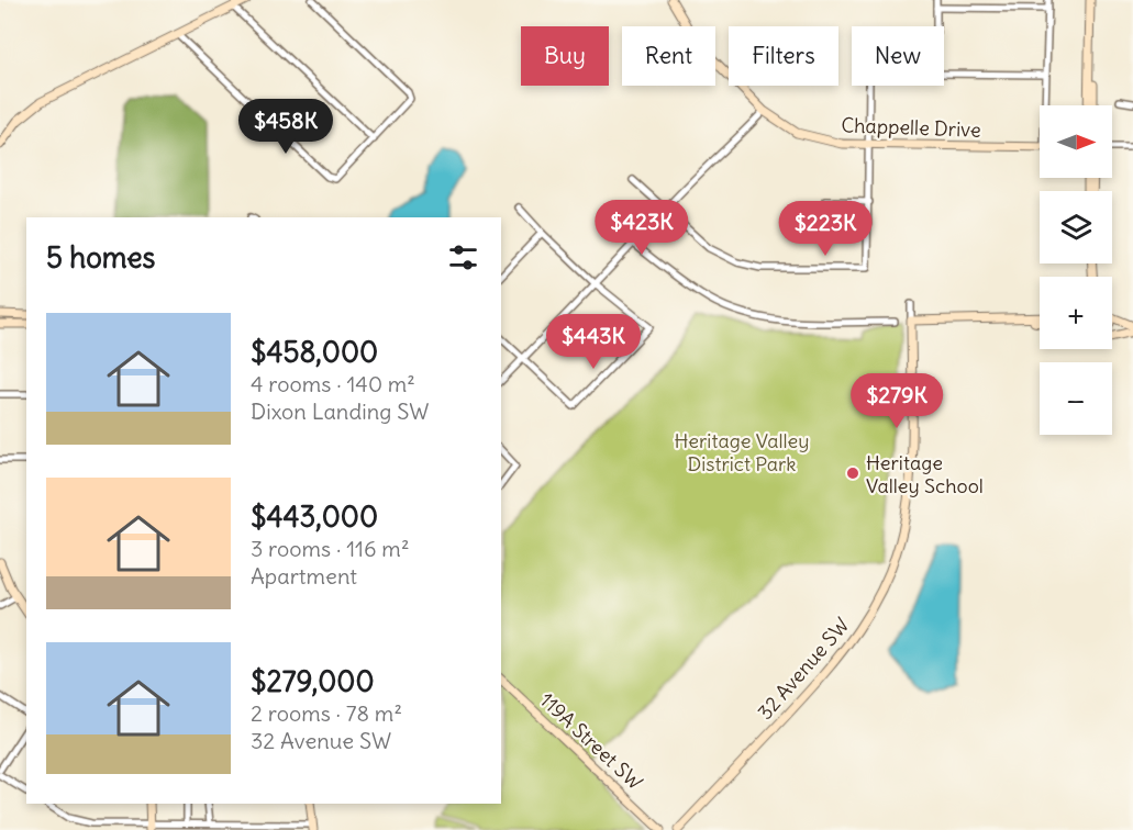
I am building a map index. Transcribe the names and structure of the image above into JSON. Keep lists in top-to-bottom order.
{
  "streets": {
    "street": ["Chappelle Drive", "32 Avenue SW", "119A Street SW"]
  },
  "parks": ["Heritage Valley District Park"],
  "places": ["Heritage Valley School"],
  "north": "right",
  "page": {
    "chip": [
      "Buy",
      "Rent",
      "Filters",
      "New"
    ],
    "price": [
      "$458K",
      "$423K",
      "$223K",
      "$443K",
      "$279K"
    ],
    "map_buttons": ["+", "−"],
    "heading": "5 homes",
    "list": [
      {
        "name": "$458,000",
        "note": "4 rooms · 140 m² · Dixon Landing SW"
      },
      {
        "name": "$443,000",
        "note": "3 rooms · 116 m² · Apartment"
      },
      {
        "name": "$279,000",
        "note": "2 rooms · 78 m² · 32 Avenue SW"
      }
    ]
  }
}
